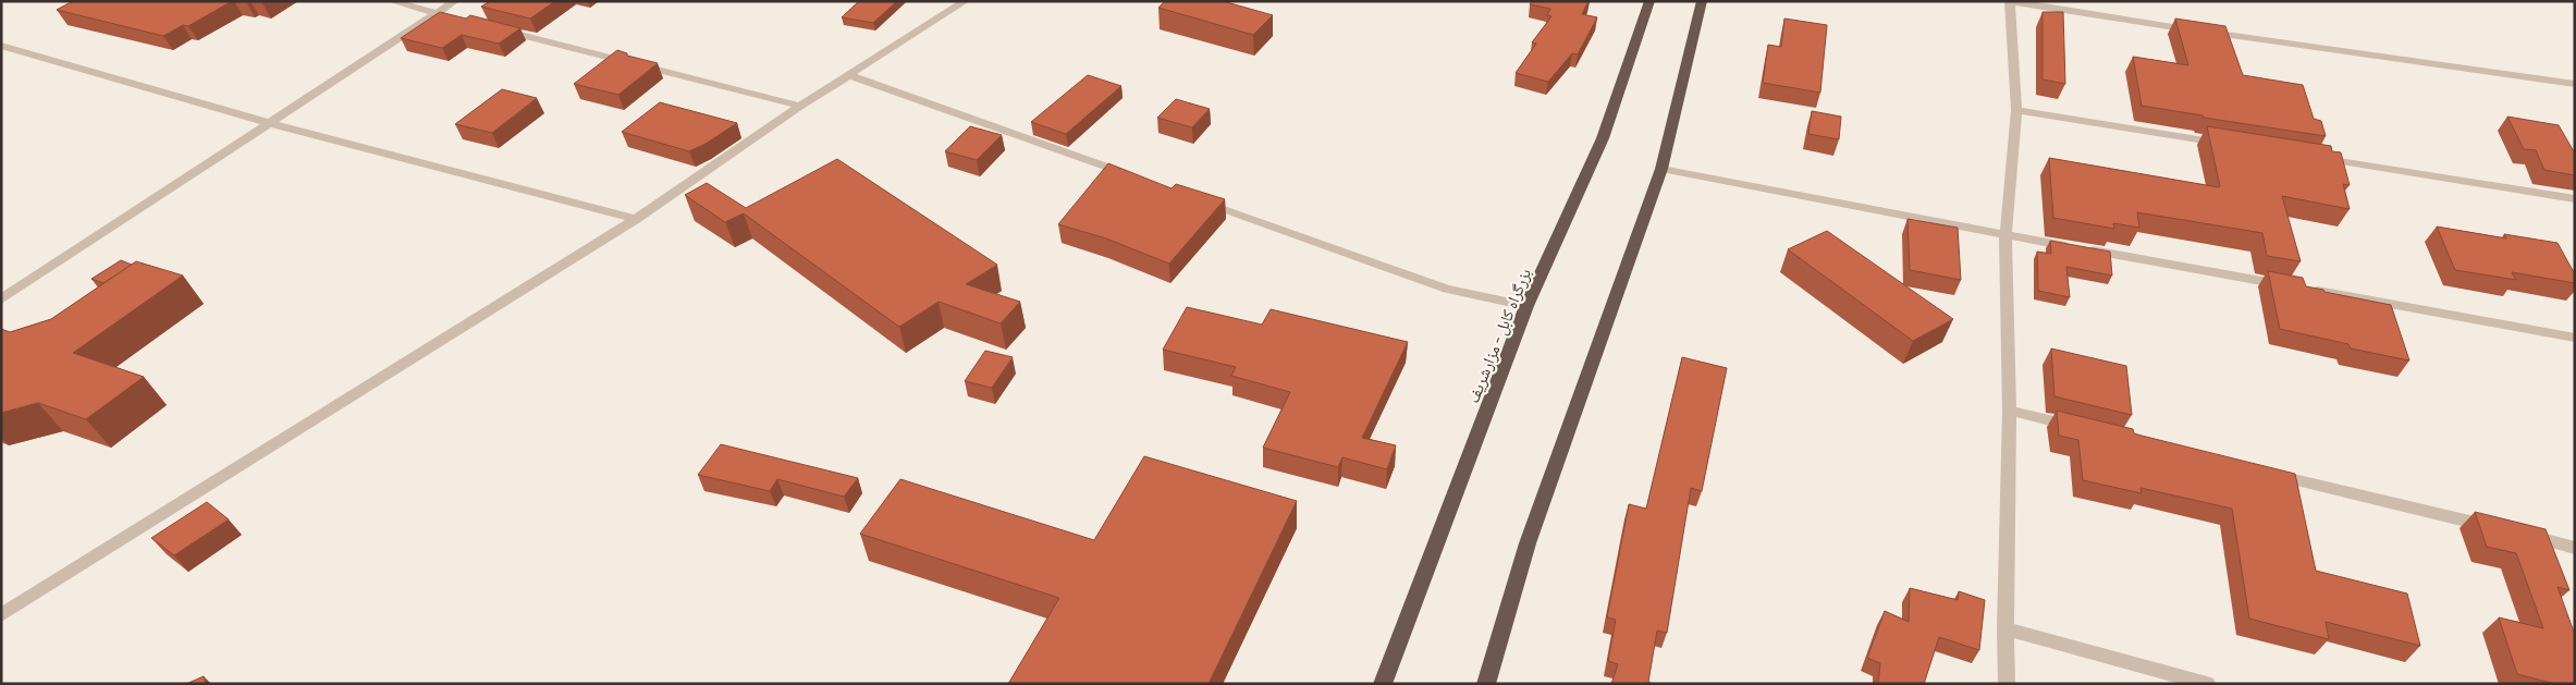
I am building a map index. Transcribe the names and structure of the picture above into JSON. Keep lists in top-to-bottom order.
{
  "streets": {
    "highway": ["بزرگراه کابل - مزارشریف"]
  }
}
